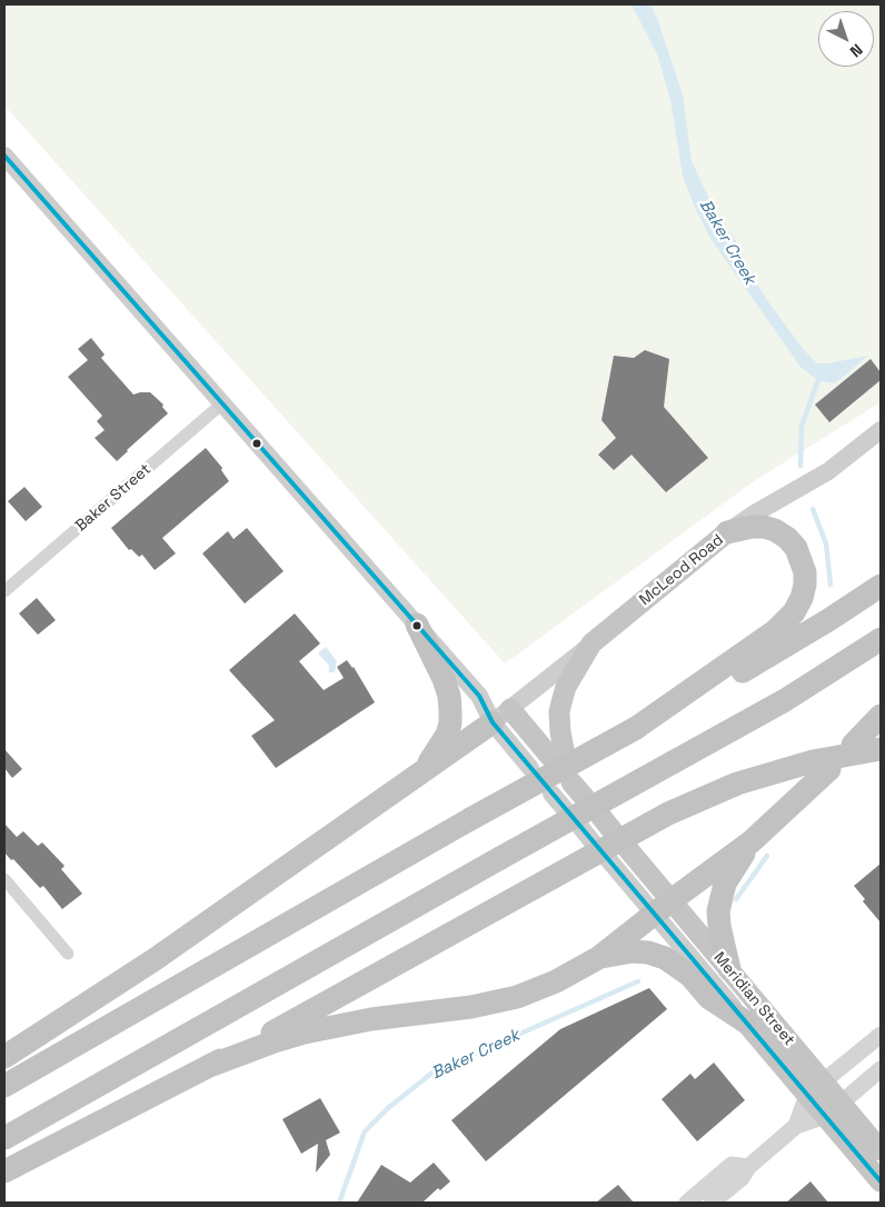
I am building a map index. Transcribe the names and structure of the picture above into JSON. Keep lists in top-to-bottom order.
{
  "streets": {
    "highway": ["McLeod Road", "Meridian Street"],
    "street": ["Baker Street"]
  },
  "water": ["Baker Creek"],
  "north": "bottom right"
}
